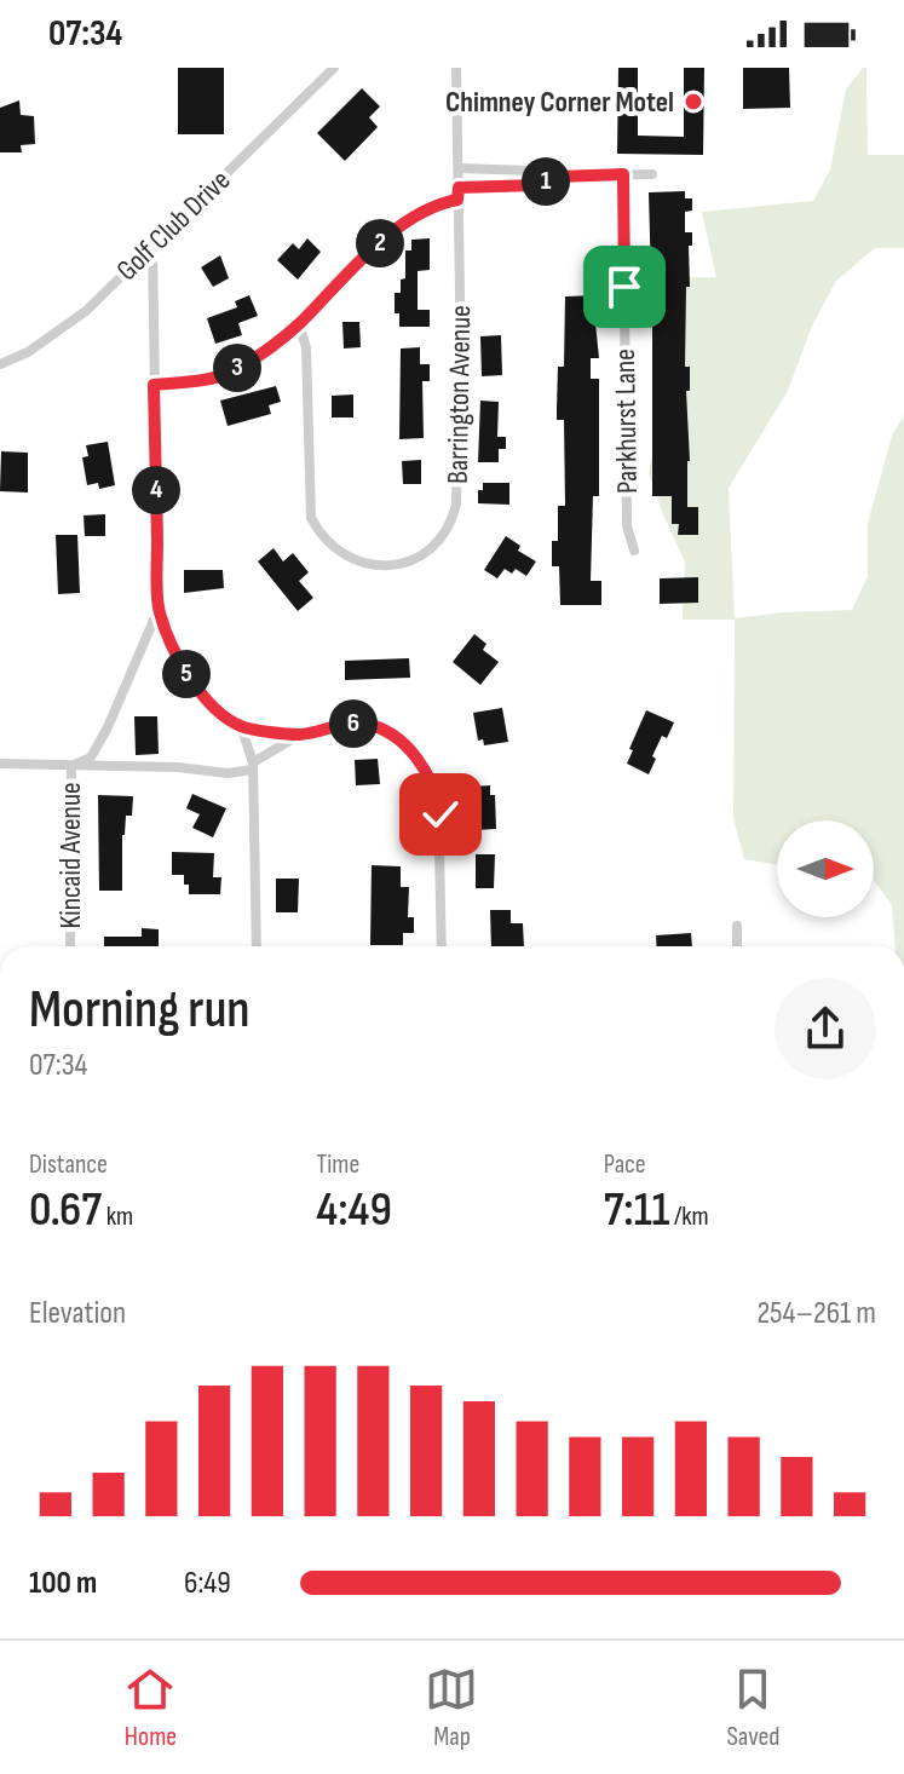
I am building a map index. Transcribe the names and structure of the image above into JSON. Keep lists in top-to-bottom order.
{
  "streets": {
    "street": [
      "Golf Club Drive",
      "Barrington Avenue",
      "Parkhurst Lane",
      "Kincaid Avenue"
    ]
  },
  "places": ["Chimney Corner Motel"],
  "north": "right",
  "page": {
    "status": "07:34",
    "pins": [
      "1",
      "2",
      "3",
      "4",
      "5",
      "6"
    ],
    "heading": ["Morning run", "07:34"],
    "stats": [
      ["Distance", "0.67 km"],
      ["Time", "4:49"],
      ["Pace", "7:11 /km"]
    ],
    "chart": ["Elevation", "254–261 m"],
    "list": [
      {
        "name": "100 m",
        "note": "6:49"
      }
    ],
    "tabs": ["Home", "Map", "Saved"]
  }
}
